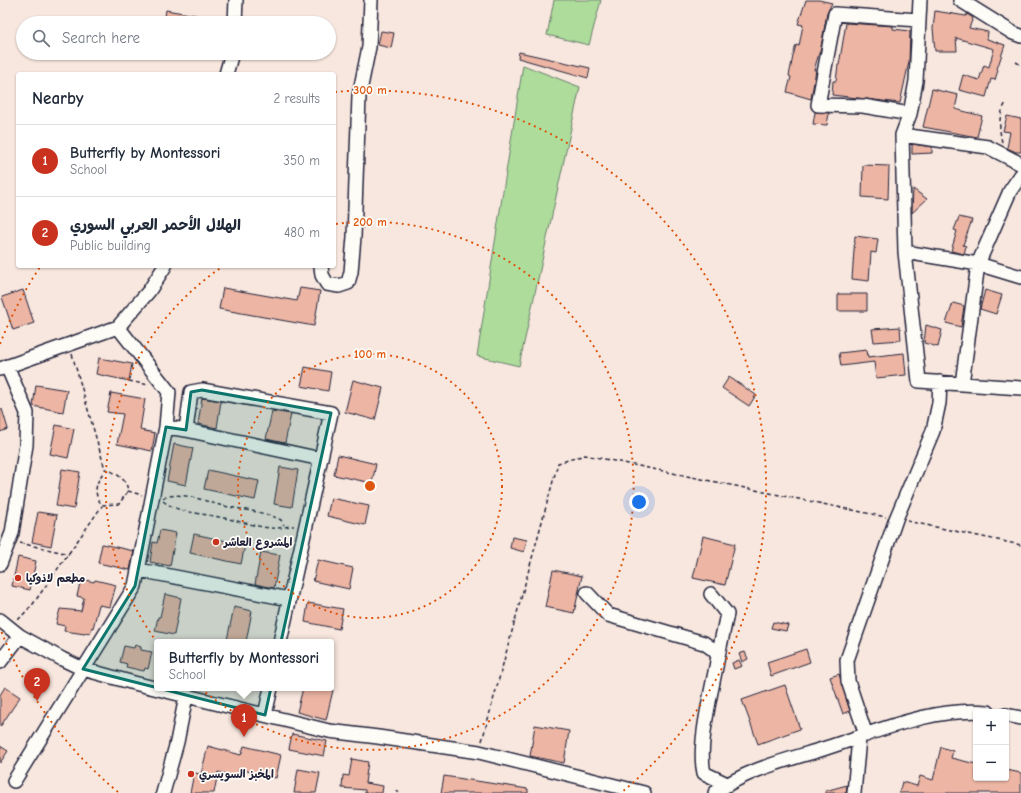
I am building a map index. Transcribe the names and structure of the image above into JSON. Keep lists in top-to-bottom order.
{
  "places": ["المشروع العاشر", "مطعم لاذوكيا", "المخبز السويسري"],
  "page": {
    "search": "Search here",
    "heading": ["Nearby", "2 results"],
    "list": [
      {
        "mark": "1",
        "name": "Butterfly by Montessori",
        "note": "School",
        "value": "350 m"
      },
      {
        "mark": "2",
        "name": "الهلال الأحمر العربي السوري",
        "note": "Public building",
        "value": "480 m"
      }
    ],
    "popup": ["Butterfly by Montessori", "School"],
    "pins": ["2", "1"],
    "map_buttons": ["+", "−"]
  },
  "rings": ["300 m", "200 m", "100 m"]
}
